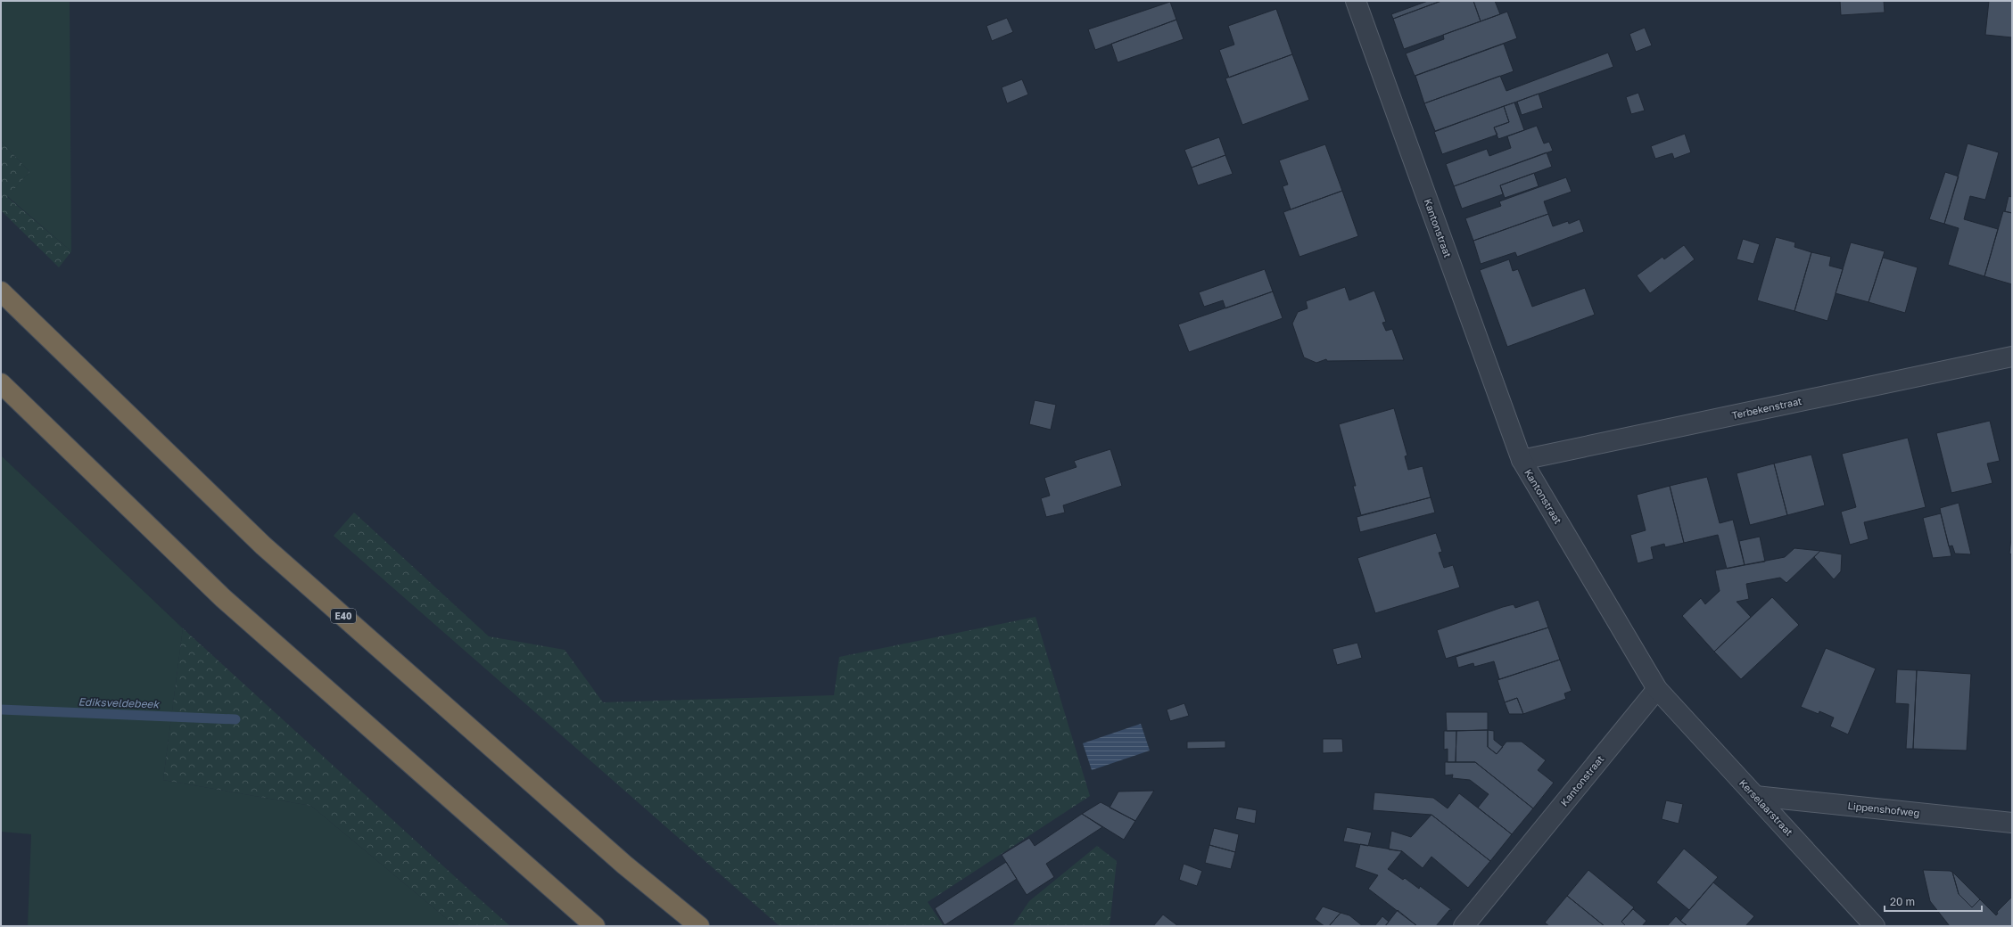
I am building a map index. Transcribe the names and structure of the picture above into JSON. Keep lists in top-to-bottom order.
{
  "streets": {
    "highway": ["E40"],
    "street": [
      "Kantonstraat",
      "Terbekenstraat",
      "Kerselaarstraat",
      "Lippenshofweg"
    ]
  },
  "crossings": [
    ["Kantonstraat", "Terbekenstraat"],
    ["Kantonstraat", "Kerselaarstraat"],
    ["Kerselaarstraat", "Lippenshofweg"]
  ],
  "water": ["Ediksveldebeek"],
  "scale_bar": "20 m"
}
